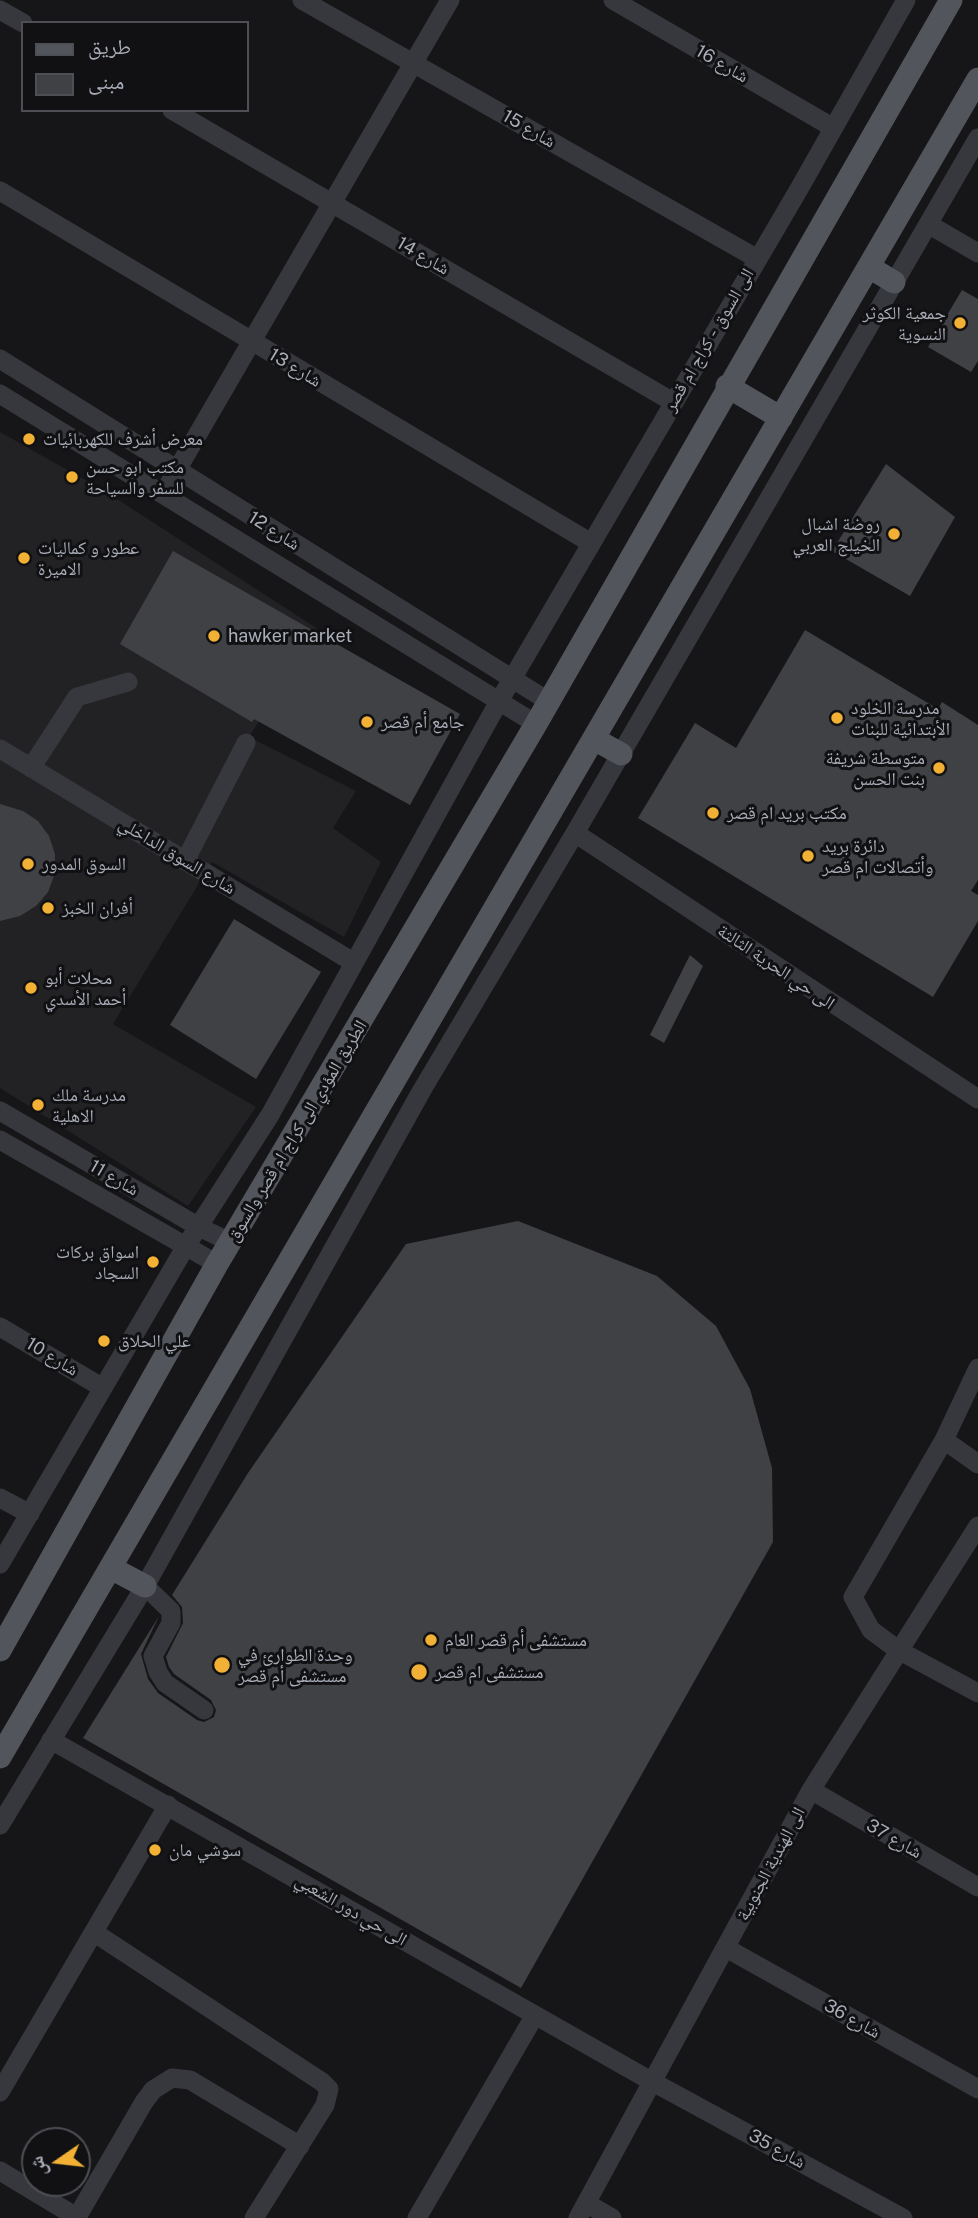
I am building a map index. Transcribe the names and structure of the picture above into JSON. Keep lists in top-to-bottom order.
{
  "streets": {
    "main road": ["الطريق المؤدي الى كراج ام قصر والسوق"],
    "street": [
      "شارع 16",
      "شارع 15",
      "شارع 14",
      "الى السوق - كراج ام قصر",
      "شارع 13",
      "شارع 12",
      "شارع السوق الداخلي",
      "الى حي الحرية الثالثة",
      "شارع 11",
      "شارع 10",
      "شارع 37",
      "الى الهندية الجنوبية",
      "الى حي دور الشعبي",
      "شارع 36",
      "شارع 35"
    ]
  },
  "crossings": [
    ["شارع 16", "الى السوق - كراج ام قصر"],
    ["شارع 15", "الى السوق - كراج ام قصر"],
    ["شارع 14", "الى السوق - كراج ام قصر"],
    ["الى السوق - كراج ام قصر", "شارع 13"],
    ["الى السوق - كراج ام قصر", "شارع 12"],
    ["الى السوق - كراج ام قصر", "شارع السوق الداخلي"],
    ["الى السوق - كراج ام قصر", "شارع 11"],
    ["الى السوق - كراج ام قصر", "شارع 10"],
    ["شارع 12", "الطريق المؤدي الى كراج ام قصر والسوق"],
    ["الطريق المؤدي الى كراج ام قصر والسوق", "شارع 11"],
    ["شارع 37", "الى الهندية الجنوبية"],
    ["الى الهندية الجنوبية", "الى حي دور الشعبي"],
    ["الى الهندية الجنوبية", "شارع 36"],
    ["الى الهندية الجنوبية", "شارع 35"],
    ["الى حي دور الشعبي", "شارع 35"]
  ],
  "places": [
    "جمعية الكوثر النسوية",
    "معرض أشرف للكهربائيات",
    "مكتب ابو حسن للسفر والسياحة",
    "روضة اشبال الخيلج العربي",
    "عطور و كماليات الاميرة",
    "hawker market",
    "مدرسة الخلود الأبتدائية للبنات",
    "جامع أم قصر",
    "متوسطة شريفة بنت الحسن",
    "مكتب بريد ام قصر",
    "دائرة بريد وأتصالات ام قصر",
    "السوق المدور",
    "أفران الخبز",
    "محلات أبو أحمد الأسدي",
    "مدرسة ملك الاهلية",
    "اسواق بركات السجاد",
    "علي الحلاق",
    "مستشفى أم قصر العام",
    "وحدة الطوارئ في مستشفى أم قصر",
    "مستشفى ام قصر",
    "سوشي مان"
  ],
  "legend": ["طريق", "مبنى"],
  "north": "left"
}
